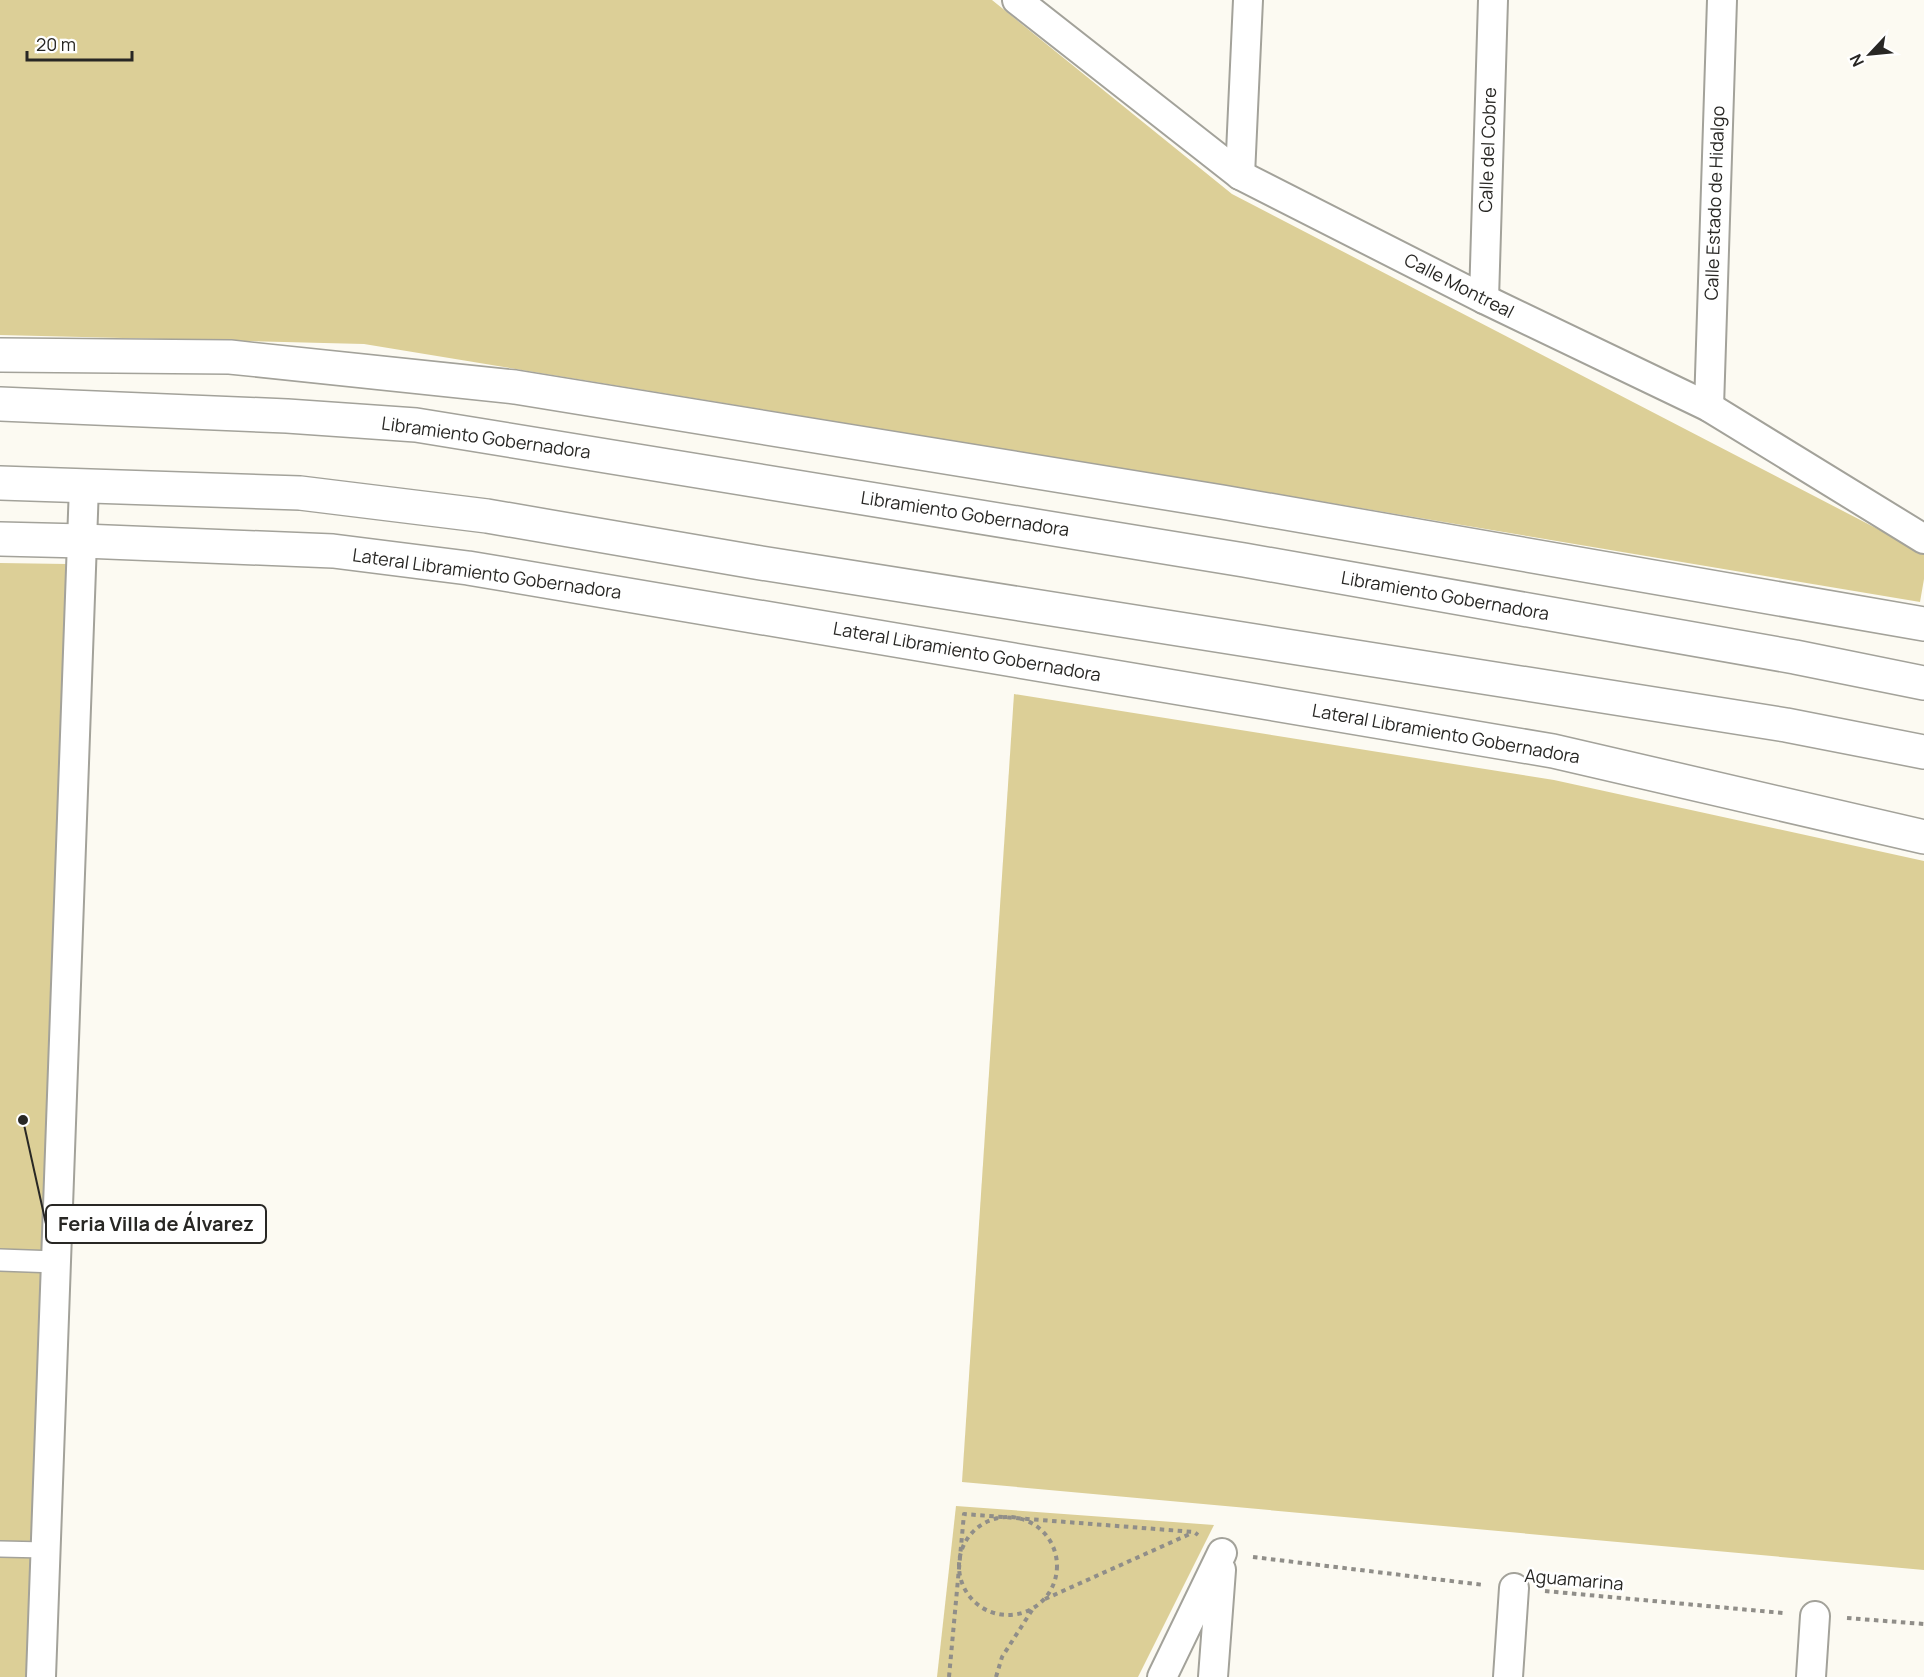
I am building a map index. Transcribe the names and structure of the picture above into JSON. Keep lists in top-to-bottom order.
{
  "streets": {
    "main road": ["Libramiento Gobernadora", "Lateral Libramiento Gobernadora"],
    "street": ["Calle del Cobre", "Calle Estado de Hidalgo", "Calle Montreal"],
    "path": ["Aguamarina"]
  },
  "crossings": [
    ["Calle del Cobre", "Calle Montreal"],
    ["Calle Estado de Hidalgo", "Calle Montreal"]
  ],
  "places": ["Feria Villa de Álvarez"],
  "scale_bar": "20 m",
  "north": "bottom left"
}
